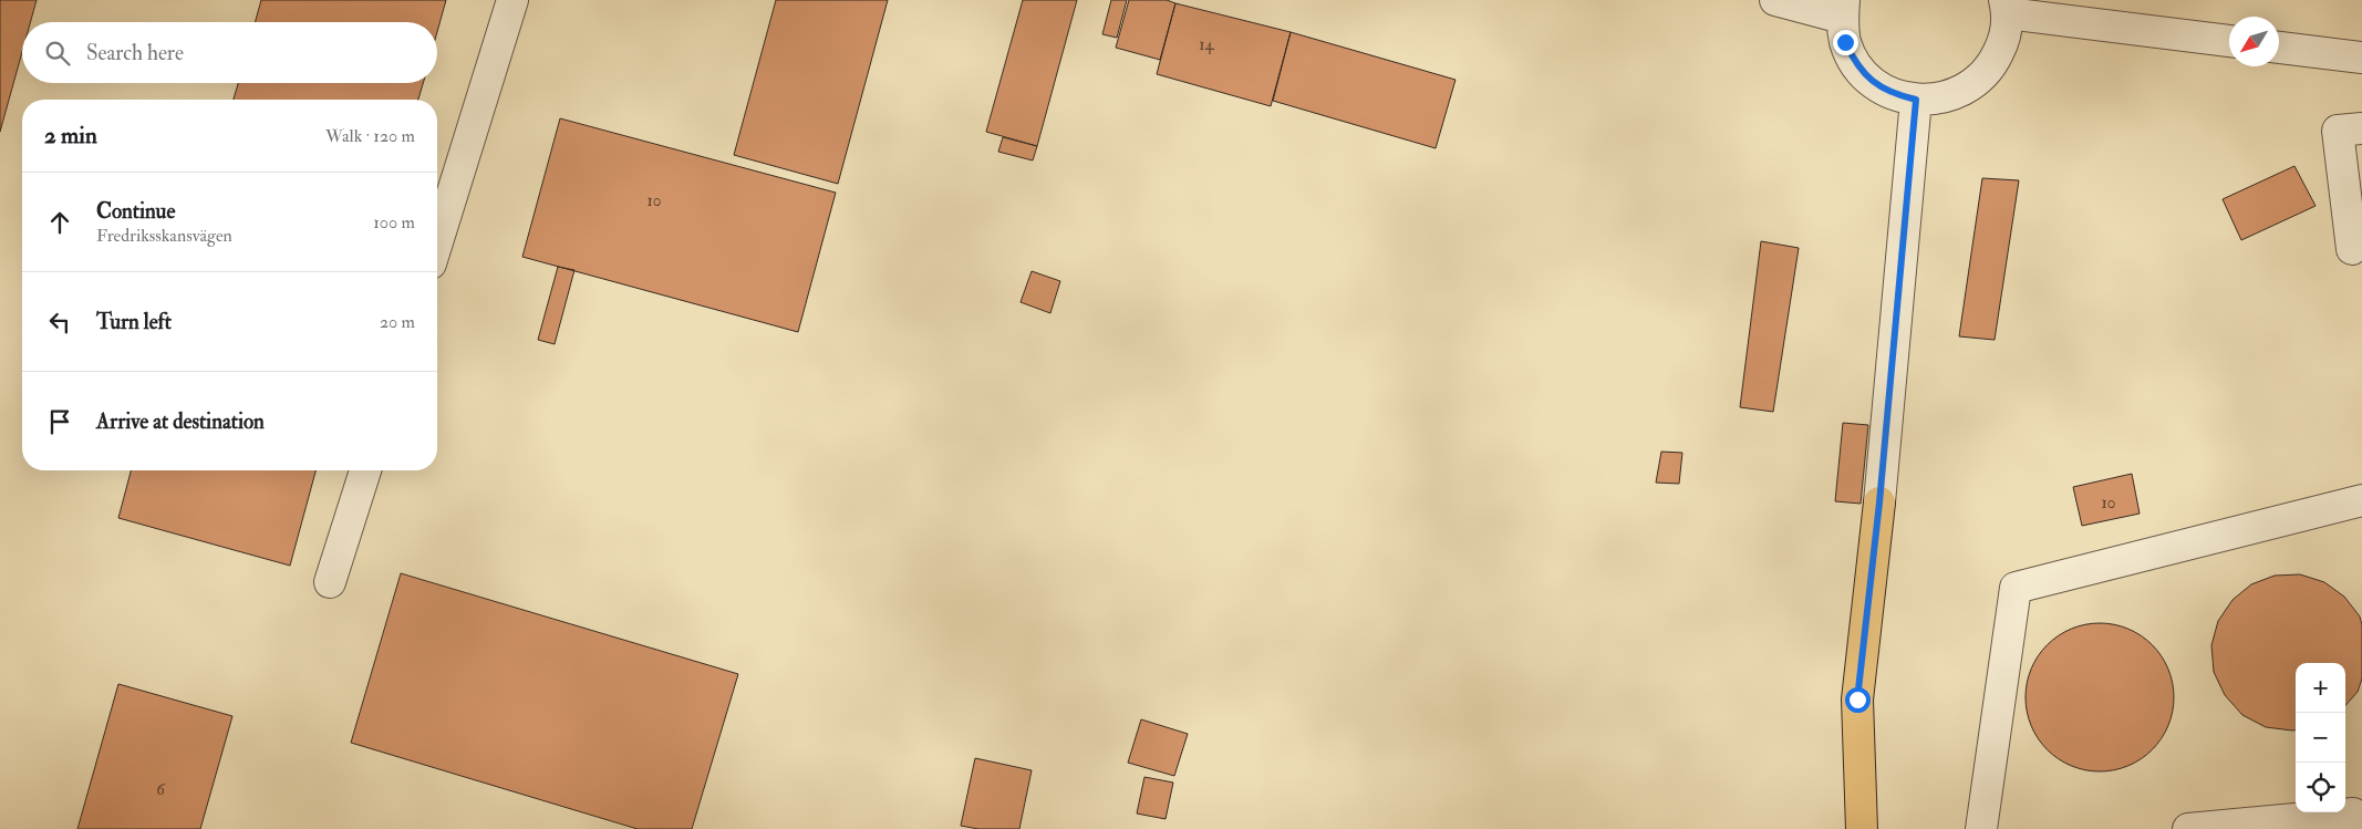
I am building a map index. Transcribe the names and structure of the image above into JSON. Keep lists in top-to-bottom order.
{
  "house_numbers": [
    "14",
    "10",
    "10",
    "6"
  ],
  "north": "bottom left",
  "page": {
    "search": "Search here",
    "heading": ["2 min", "Walk · 120 m"],
    "list": [
      ["Continue", "Fredriksskansvägen", "100 m"],
      ["Turn left", "20 m"],
      "Arrive at destination"
    ],
    "map_buttons": ["+", "−"]
  }
}
